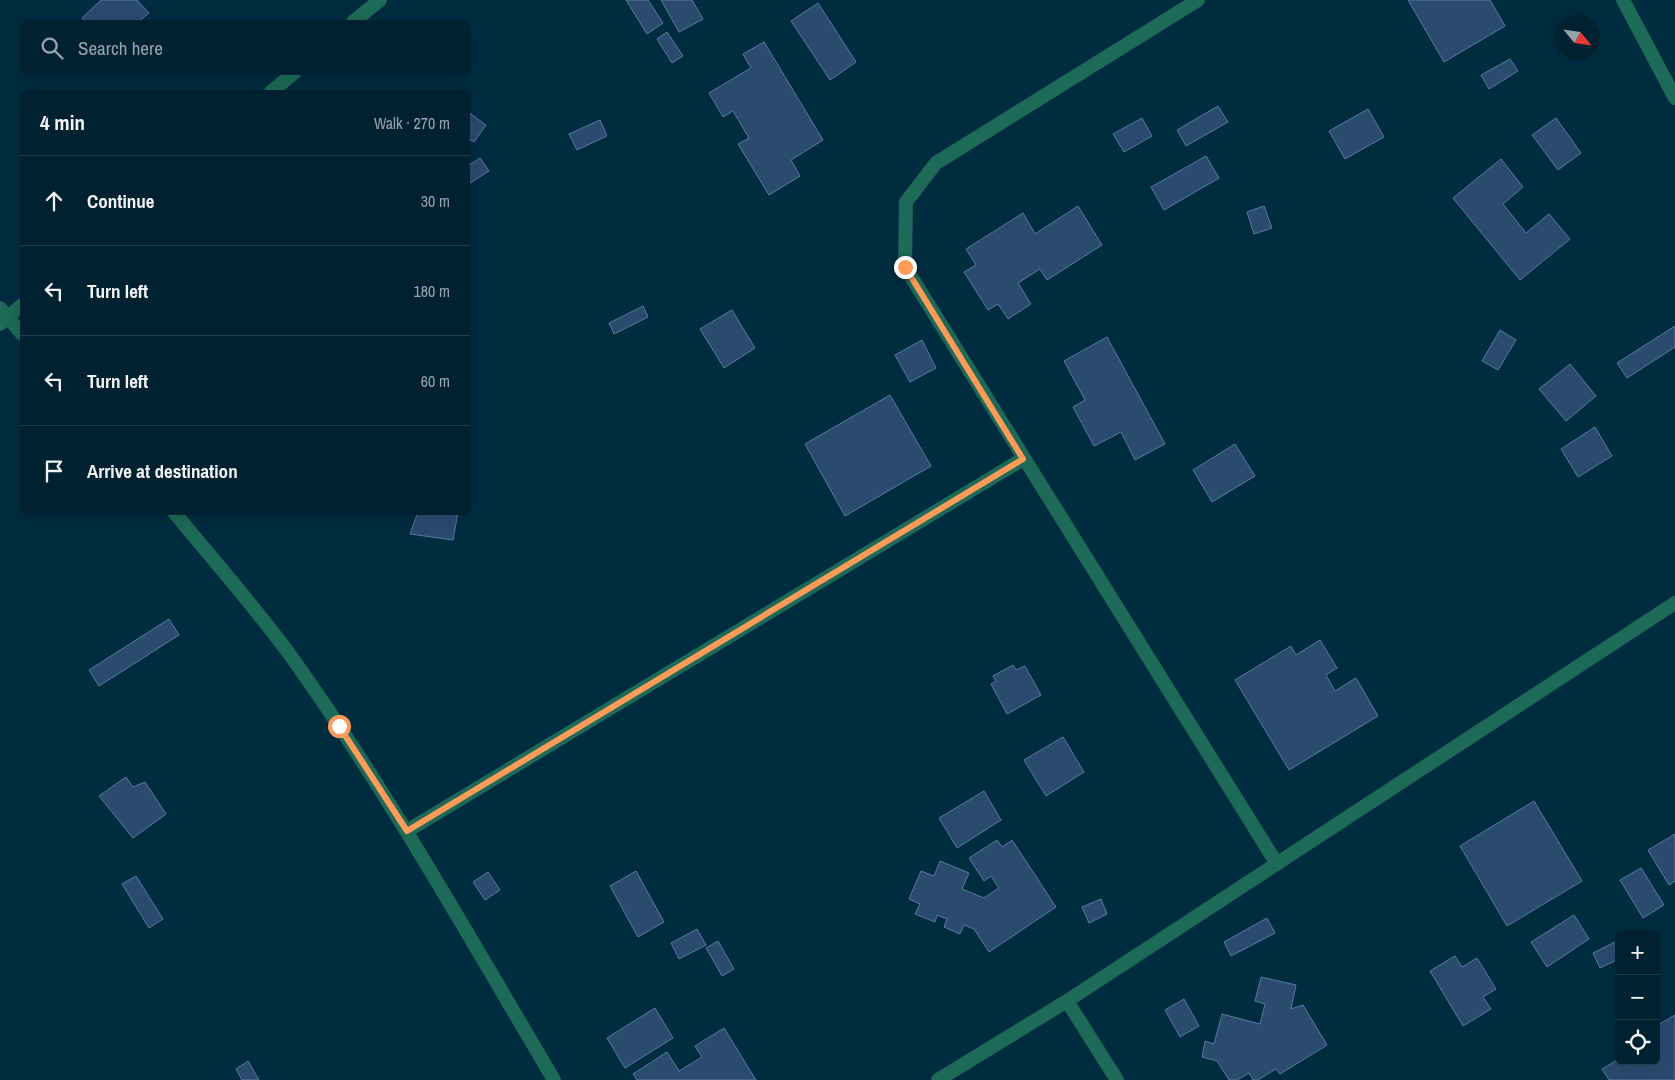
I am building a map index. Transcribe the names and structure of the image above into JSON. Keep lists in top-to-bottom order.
{
  "north": "bottom right",
  "page": {
    "search": "Search here",
    "heading": ["4 min", "Walk · 270 m"],
    "list": [
      ["Continue", "30 m"],
      ["Turn left", "180 m"],
      ["Turn left", "60 m"],
      "Arrive at destination"
    ],
    "map_buttons": ["+", "−"]
  }
}
